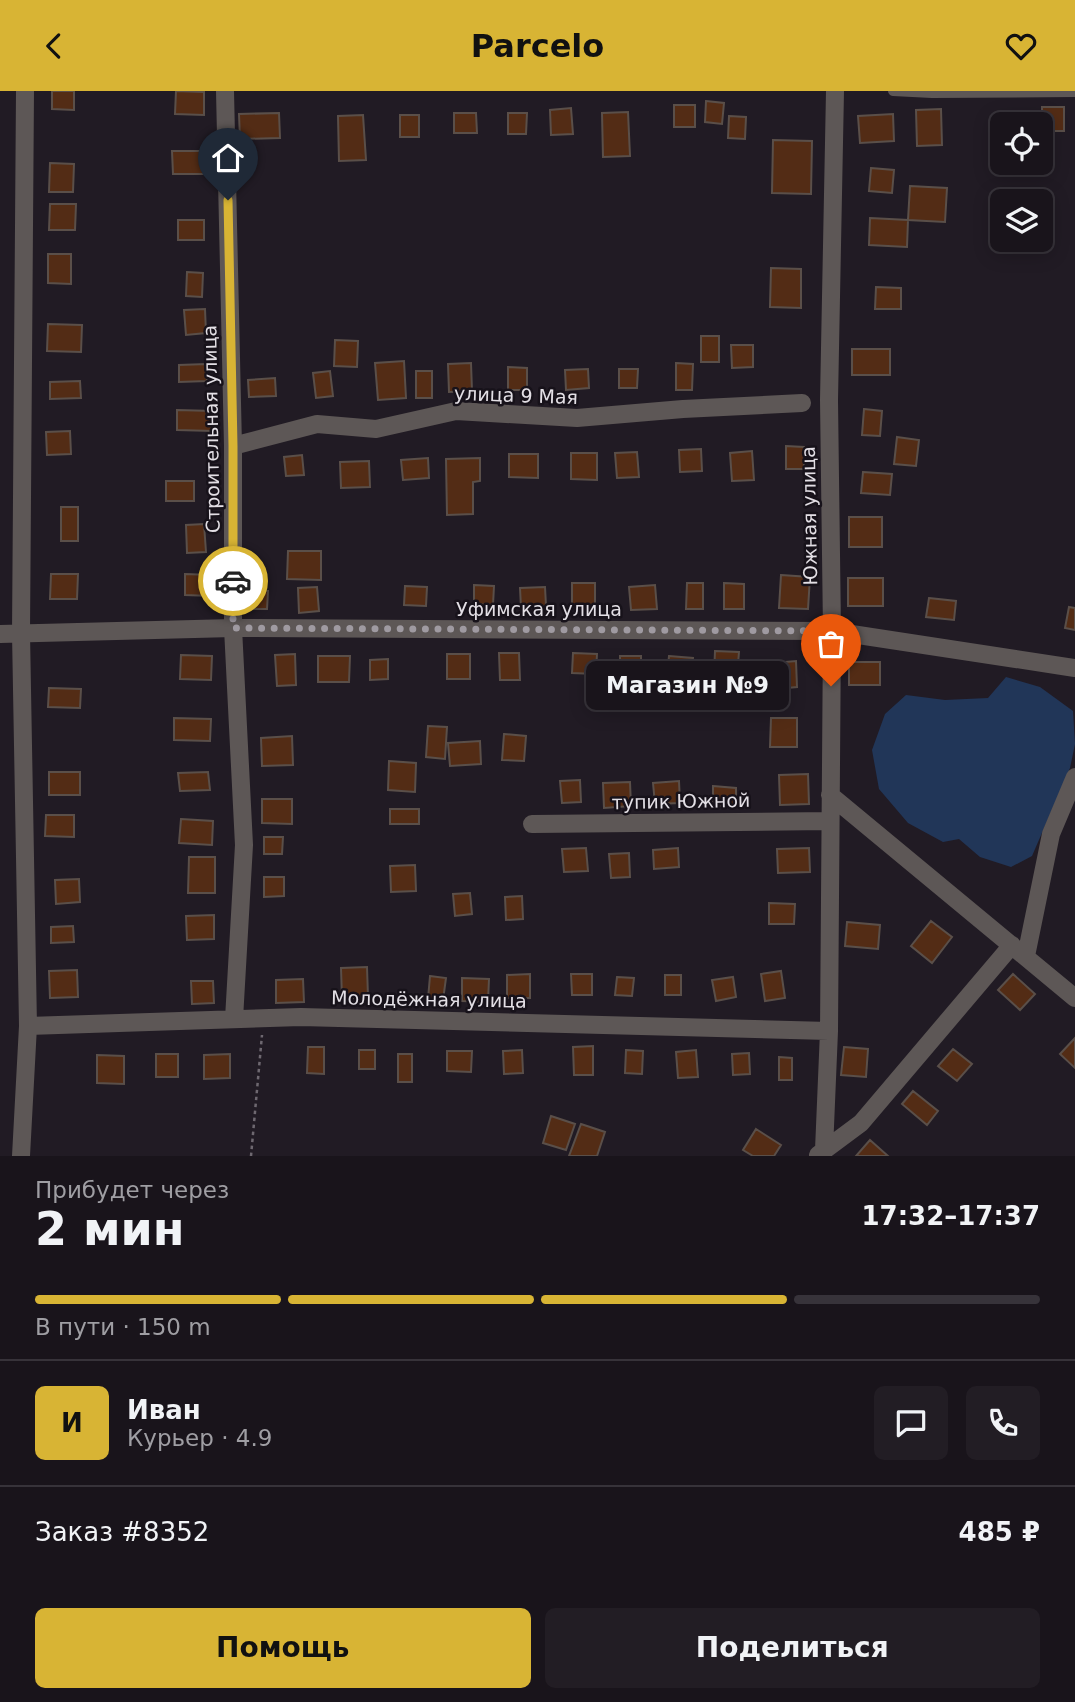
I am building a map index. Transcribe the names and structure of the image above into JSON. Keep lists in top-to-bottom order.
{
  "streets": {
    "street": [
      "улица 9 Мая",
      "Строительная улица",
      "Южная улица",
      "Уфимская улица",
      "тупик Южной",
      "Молодёжная улица"
    ]
  },
  "crossings": [
    ["улица 9 Мая", "Строительная улица"],
    ["Строительная улица", "Уфимская улица"],
    ["Строительная улица", "Молодёжная улица"],
    ["Южная улица", "Уфимская улица"],
    ["Южная улица", "тупик Южной"],
    ["Южная улица", "Молодёжная улица"]
  ],
  "places": ["Магазин №9"],
  "page": {
    "header": "Parcelo",
    "bubble": "Магазин №9",
    "heading": ["2 мин", "Прибудет через", "17:32–17:37"],
    "panel": [
      "Иван",
      "Курьер · 4.9",
      "Заказ #8352",
      "485 ₽"
    ],
    "bar": "В пути · 150 m",
    "round": "И",
    "buttons": ["Помощь", "Поделиться"]
  }
}
